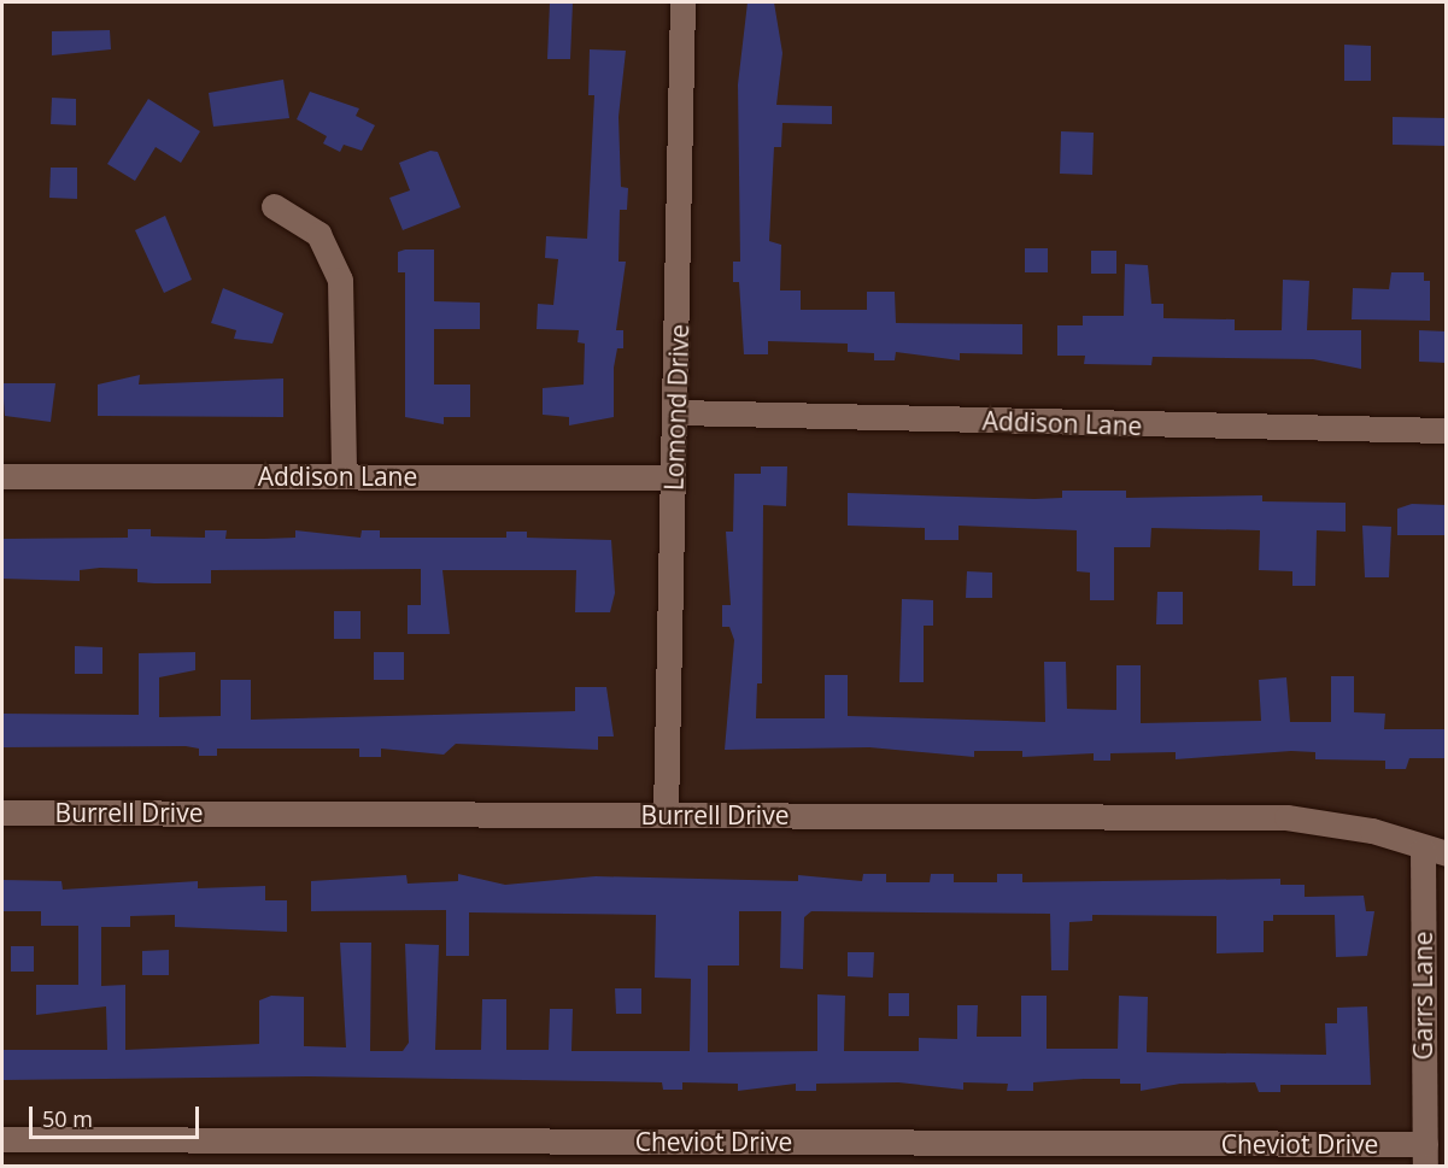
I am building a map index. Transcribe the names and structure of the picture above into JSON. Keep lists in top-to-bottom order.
{
  "streets": {
    "street": [
      "Lomond Drive",
      "Addison Lane",
      "Burrell Drive",
      "Garrs Lane",
      "Cheviot Drive"
    ]
  },
  "crossings": [
    ["Lomond Drive", "Addison Lane"],
    ["Lomond Drive", "Burrell Drive"],
    ["Burrell Drive", "Garrs Lane"],
    ["Garrs Lane", "Cheviot Drive"]
  ],
  "scale_bar": "50 m"
}
